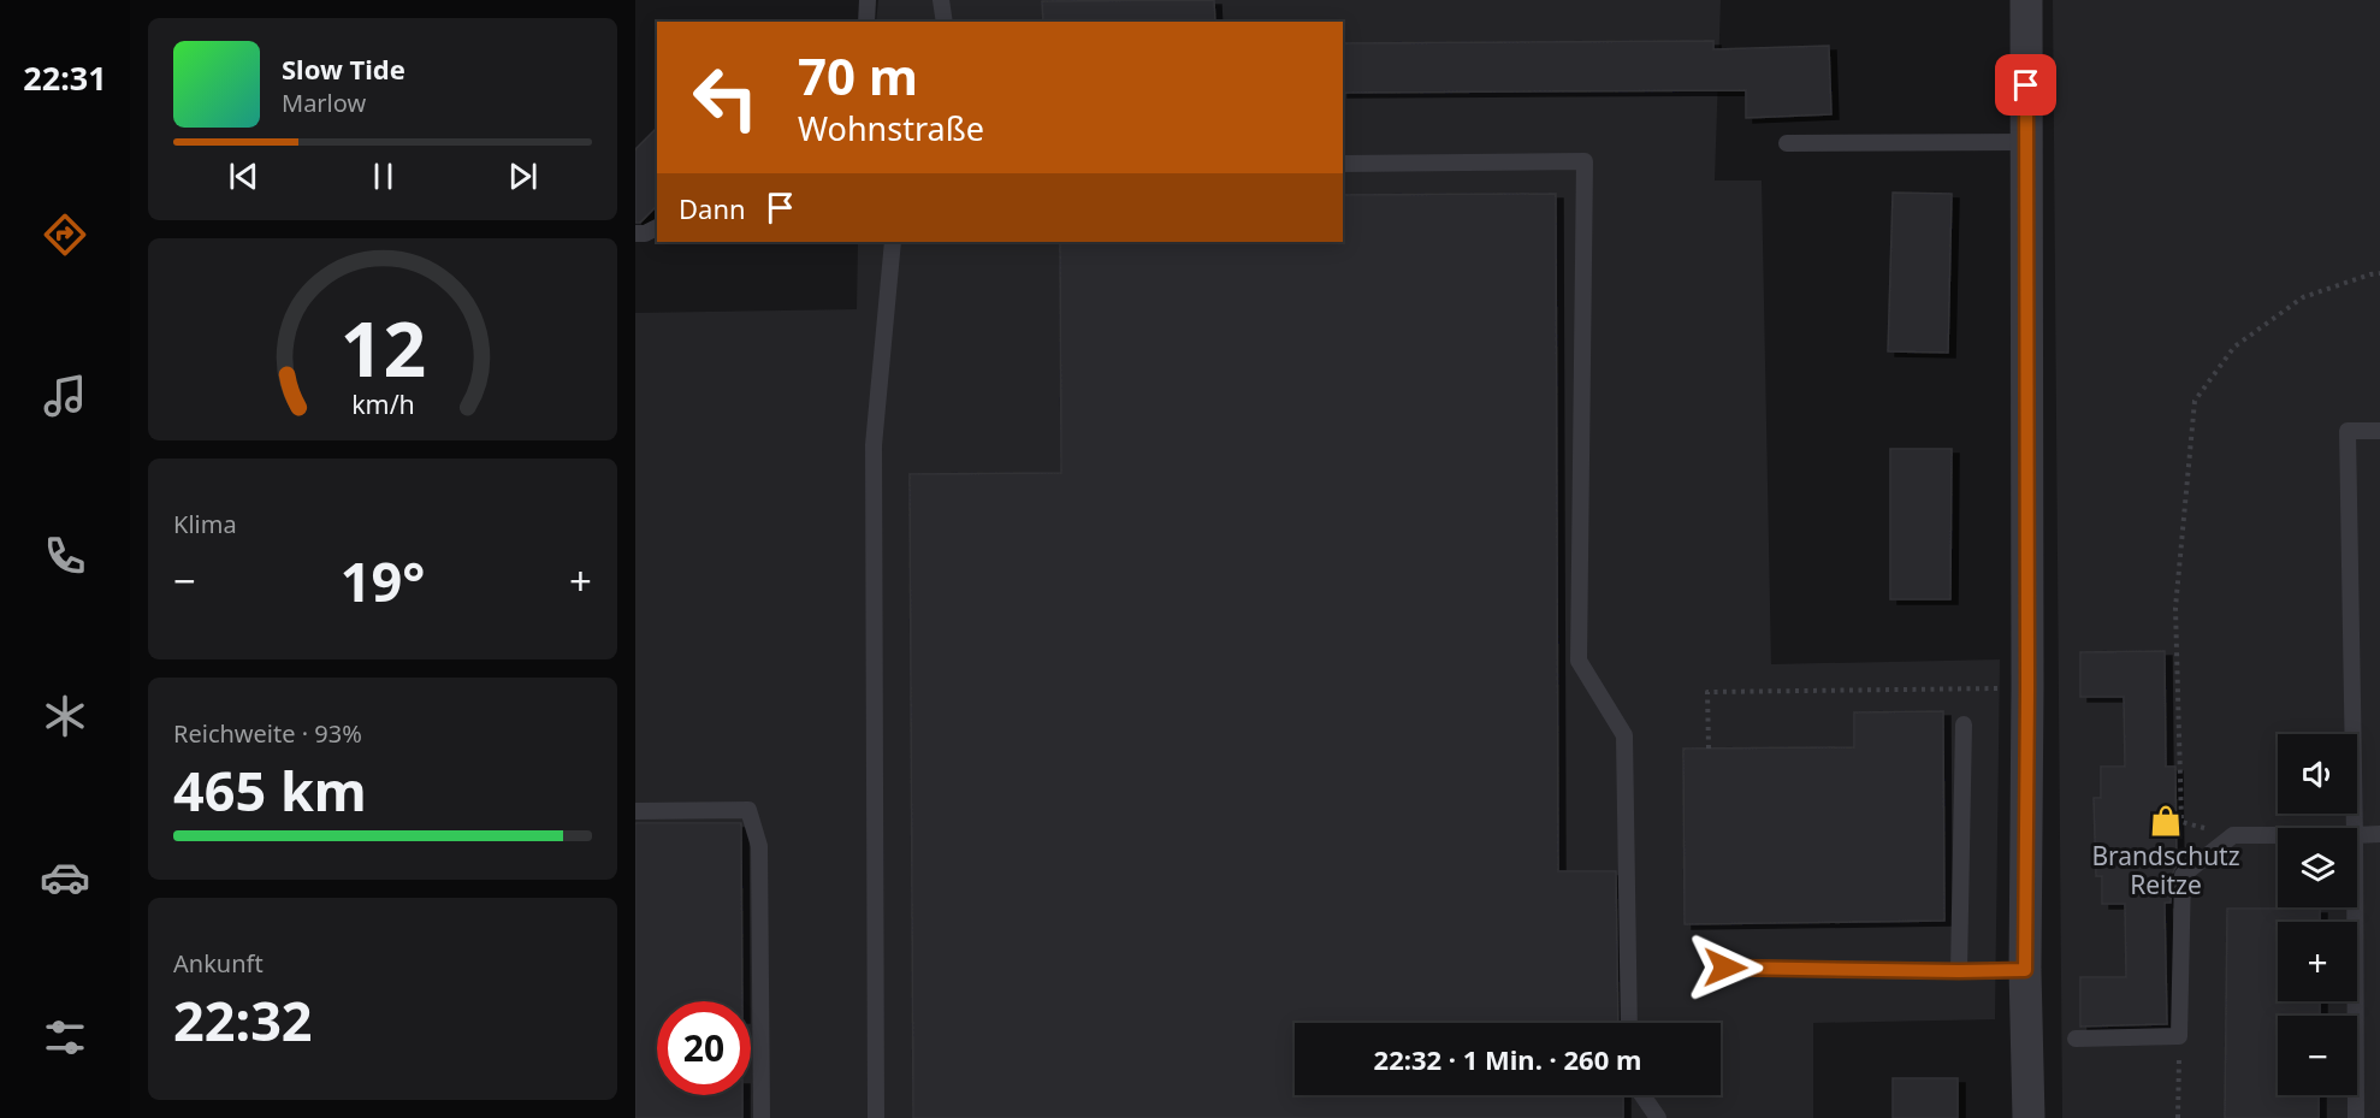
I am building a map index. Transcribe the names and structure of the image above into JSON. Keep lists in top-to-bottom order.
{
  "places": {
    "shop": ["Brandschutz Reitze"]
  },
  "page": {
    "tabs": "22:31",
    "turn": ["70 m", "Wohnstraße"],
    "song": ["Slow Tide", "Marlow"],
    "then": "Dann",
    "tile": [
      "Klima",
      ["Reichweite · 93%", "465 km"],
      ["Ankunft", "22:32"]
    ],
    "heat": ["−", "19°", "+"],
    "map_buttons": ["+", "−"],
    "limit": "20",
    "trip": "22:32 · 1 Min. · 260 m",
    "gauge": ["12", "km/h"]
  }
}
